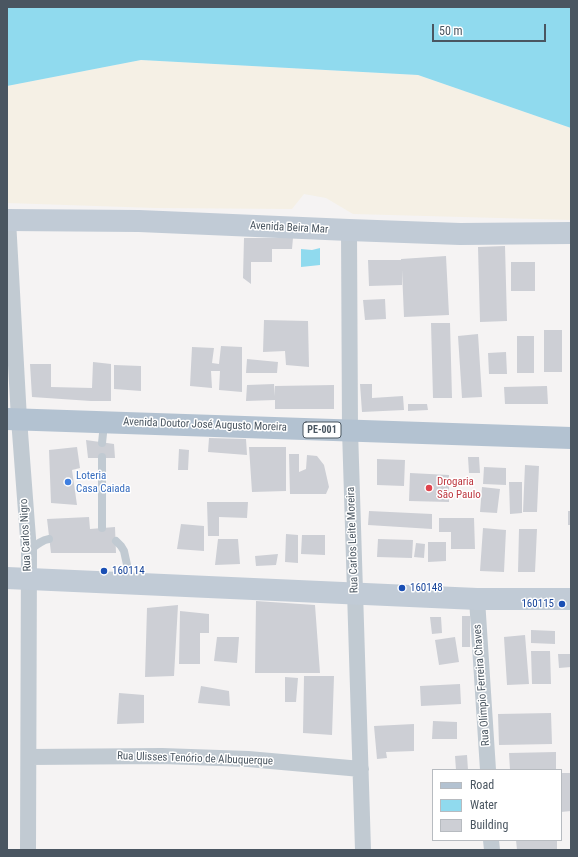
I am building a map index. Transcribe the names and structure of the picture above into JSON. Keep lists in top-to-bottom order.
{
  "streets": {
    "main road": ["Avenida Beira Mar", "Avenida Doutor José Augusto Moreira", "PE-001"],
    "street": [
      "Rua Carlos Nigro",
      "Rua Carlos Leite Moreira",
      "Rua Olímpio Ferreira Chaves",
      "Rua Ulisses Tenório de Albuquerque"
    ]
  },
  "crossings": [
    ["Avenida Beira Mar", "Rua Carlos Nigro"],
    ["Avenida Beira Mar", "Rua Carlos Leite Moreira"],
    ["Avenida Doutor José Augusto Moreira", "Rua Carlos Nigro"],
    ["Avenida Doutor José Augusto Moreira", "Rua Carlos Leite Moreira"],
    ["Rua Carlos Nigro", "Rua Ulisses Tenório de Albuquerque"],
    ["Rua Carlos Leite Moreira", "Rua Ulisses Tenório de Albuquerque"]
  ],
  "places": [
    "Loteria Casa Caiada",
    "Drogaria São Paulo",
    "160114",
    "160148",
    "160115"
  ],
  "legend": ["Road", "Water", "Building"],
  "scale_bar": "50 m"
}
